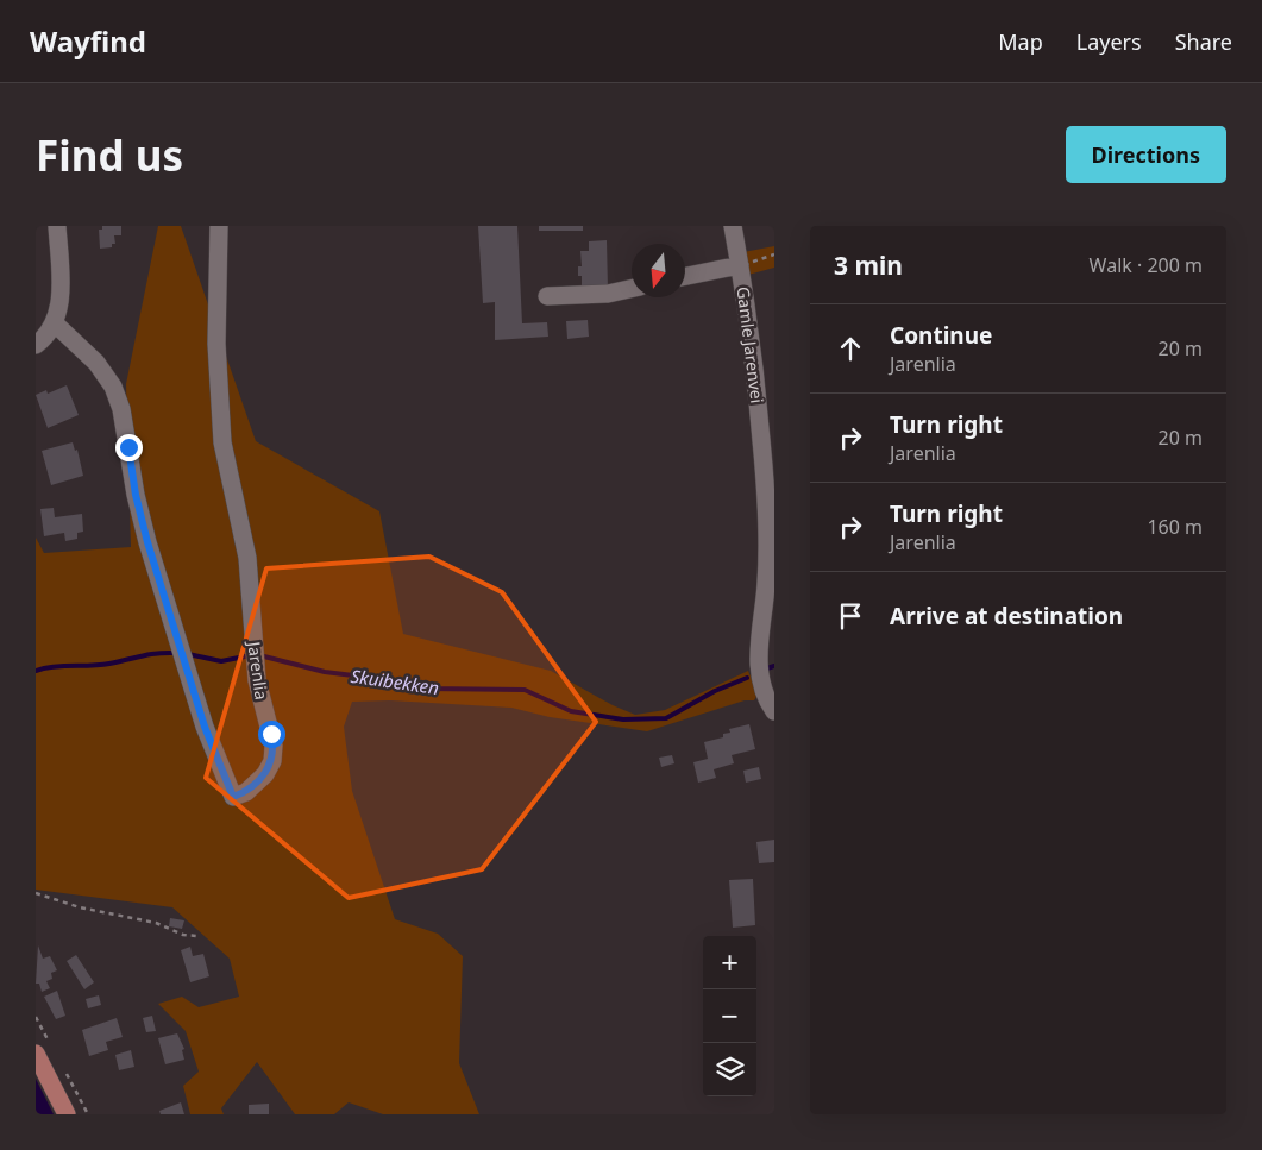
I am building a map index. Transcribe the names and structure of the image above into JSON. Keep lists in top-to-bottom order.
{
  "streets": {
    "street": ["Gamle Jarenvei", "Jarenlia"]
  },
  "water": ["Skuibekken"],
  "north": "bottom",
  "page": {
    "header": "Wayfind",
    "nav": ["Map", "Layers", "Share"],
    "buttons": "Directions",
    "title": "Find us",
    "heading": ["3 min", "Walk · 200 m"],
    "list": [
      ["Continue", "Jarenlia", "20 m"],
      ["Turn right", "Jarenlia", "20 m"],
      ["Turn right", "Jarenlia", "160 m"],
      "Arrive at destination"
    ],
    "map_buttons": ["+", "−"]
  }
}
